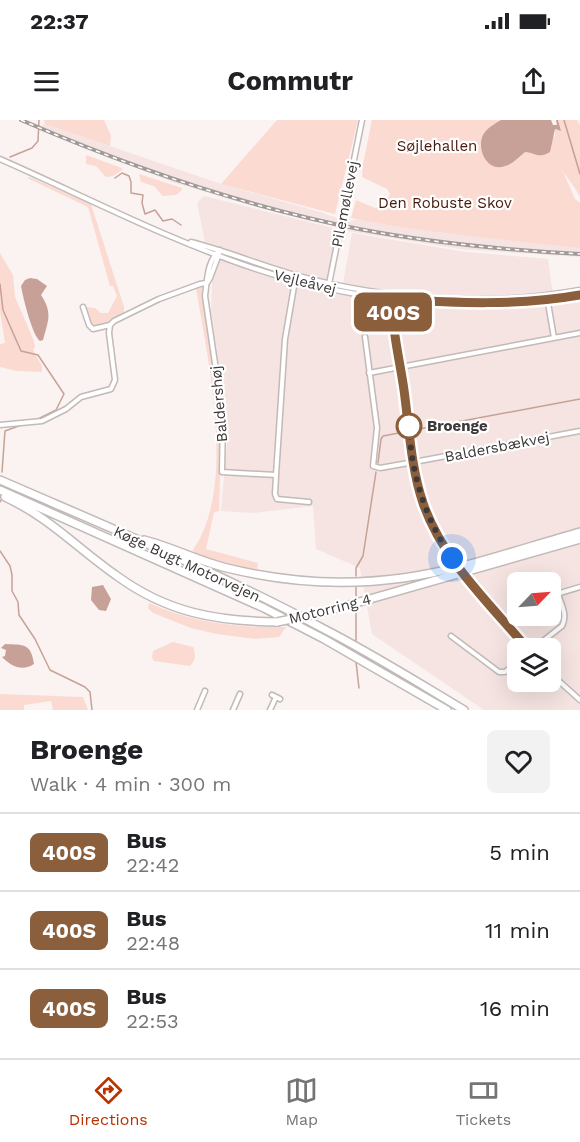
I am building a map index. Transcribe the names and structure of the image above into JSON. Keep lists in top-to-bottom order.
{
  "streets": {
    "highway": ["Køge Bugt Motorvejen", "Motorring 4"],
    "street": [
      "Pilemøllevej",
      "Vejleåvej",
      "Baldershøj",
      "Baldersbækvej"
    ]
  },
  "crossings": [
    ["Pilemøllevej", "Vejleåvej"],
    ["Vejleåvej", "Baldershøj"],
    ["Køge Bugt Motorvejen", "Motorring 4"]
  ],
  "parks": ["Søjlehallen", "Den Robuste Skov"],
  "places": ["Broenge"],
  "lines": ["bus line 400S"],
  "north": "top right",
  "page": {
    "status": "22:37",
    "header": "Commutr",
    "on_map": "400S",
    "heading": ["Broenge", "Walk · 4 min · 300 m"],
    "list": [
      {
        "mark": "400S",
        "name": "Bus",
        "note": "22:42",
        "value": "5 min"
      },
      {
        "mark": "400S",
        "name": "Bus",
        "note": "22:48",
        "value": "11 min"
      },
      {
        "mark": "400S",
        "name": "Bus",
        "note": "22:53",
        "value": "16 min"
      }
    ],
    "tabs": ["Directions", "Map", "Tickets"]
  }
}
